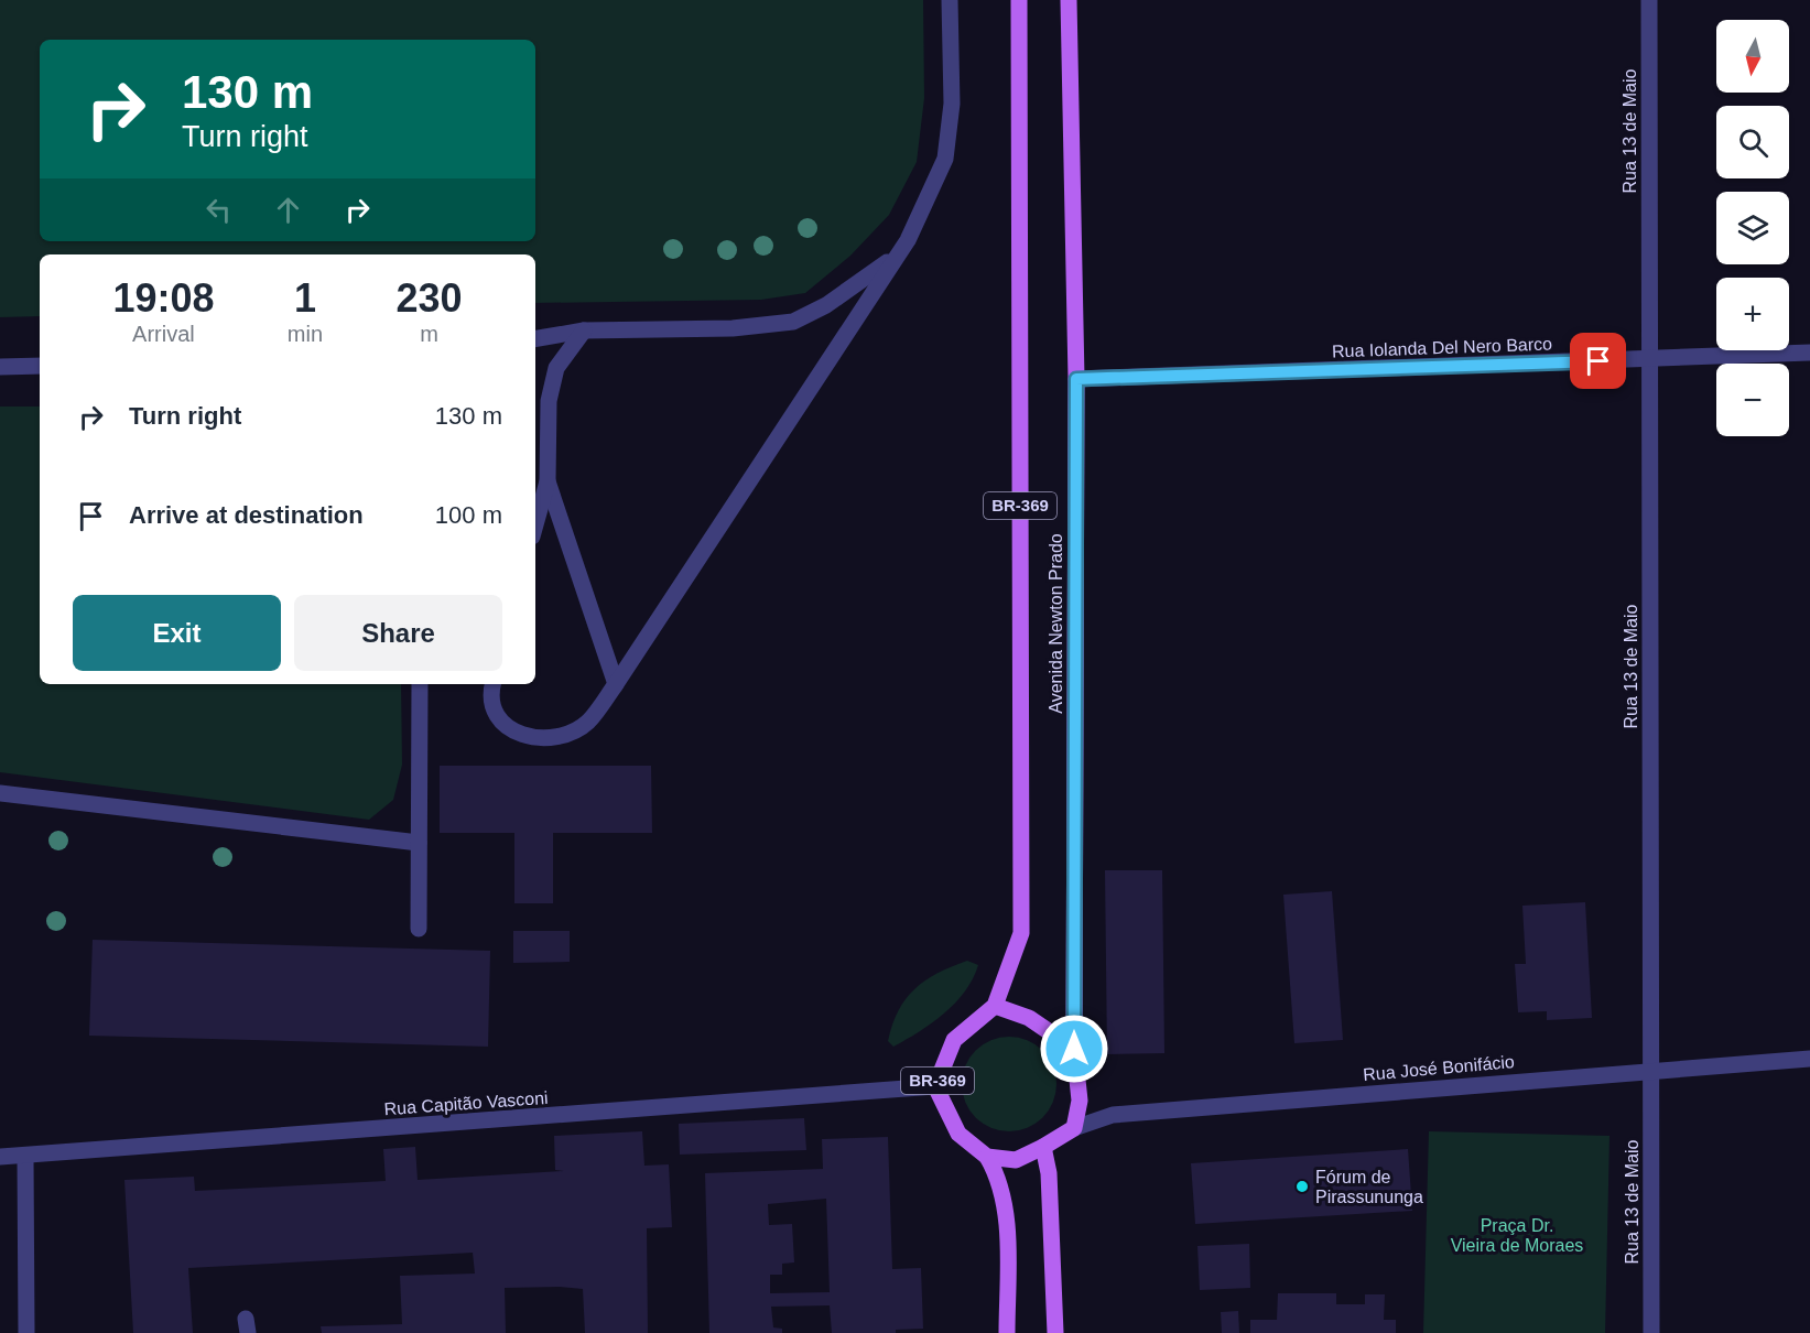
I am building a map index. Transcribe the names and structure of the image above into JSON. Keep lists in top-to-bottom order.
{
  "streets": {
    "main road": ["BR-369", "Avenida Newton Prado"],
    "street": [
      "Rua 13 de Maio",
      "Rua Iolanda Del Nero Barco",
      "Rua José Bonifácio",
      "Rua Capitão Vasconi"
    ]
  },
  "crossings": [
    ["Rua 13 de Maio", "Rua Iolanda Del Nero Barco"],
    ["Rua 13 de Maio", "Rua José Bonifácio"],
    ["Rua Iolanda Del Nero Barco", "Avenida Newton Prado"],
    ["BR-369", "Avenida Newton Prado"],
    ["BR-369", "Rua José Bonifácio"],
    ["BR-369", "Rua Capitão Vasconi"],
    ["Avenida Newton Prado", "Rua José Bonifácio"],
    ["Avenida Newton Prado", "Rua Capitão Vasconi"],
    ["Rua José Bonifácio", "Rua Capitão Vasconi"]
  ],
  "parks": ["Praça Dr. Vieira de Moraes"],
  "places": ["Fórum de Pirassununga"],
  "north": "bottom",
  "page": {
    "map_buttons": ["+", "−"],
    "turn": ["130 m", "Turn right"],
    "eta": [
      "19:08",
      "Arrival",
      "1",
      "min",
      "230",
      "m"
    ],
    "list": [
      {
        "name": "Turn right",
        "value": "130 m"
      },
      {
        "name": "Arrive at destination",
        "value": "100 m"
      }
    ],
    "buttons": ["Exit", "Share"]
  }
}
